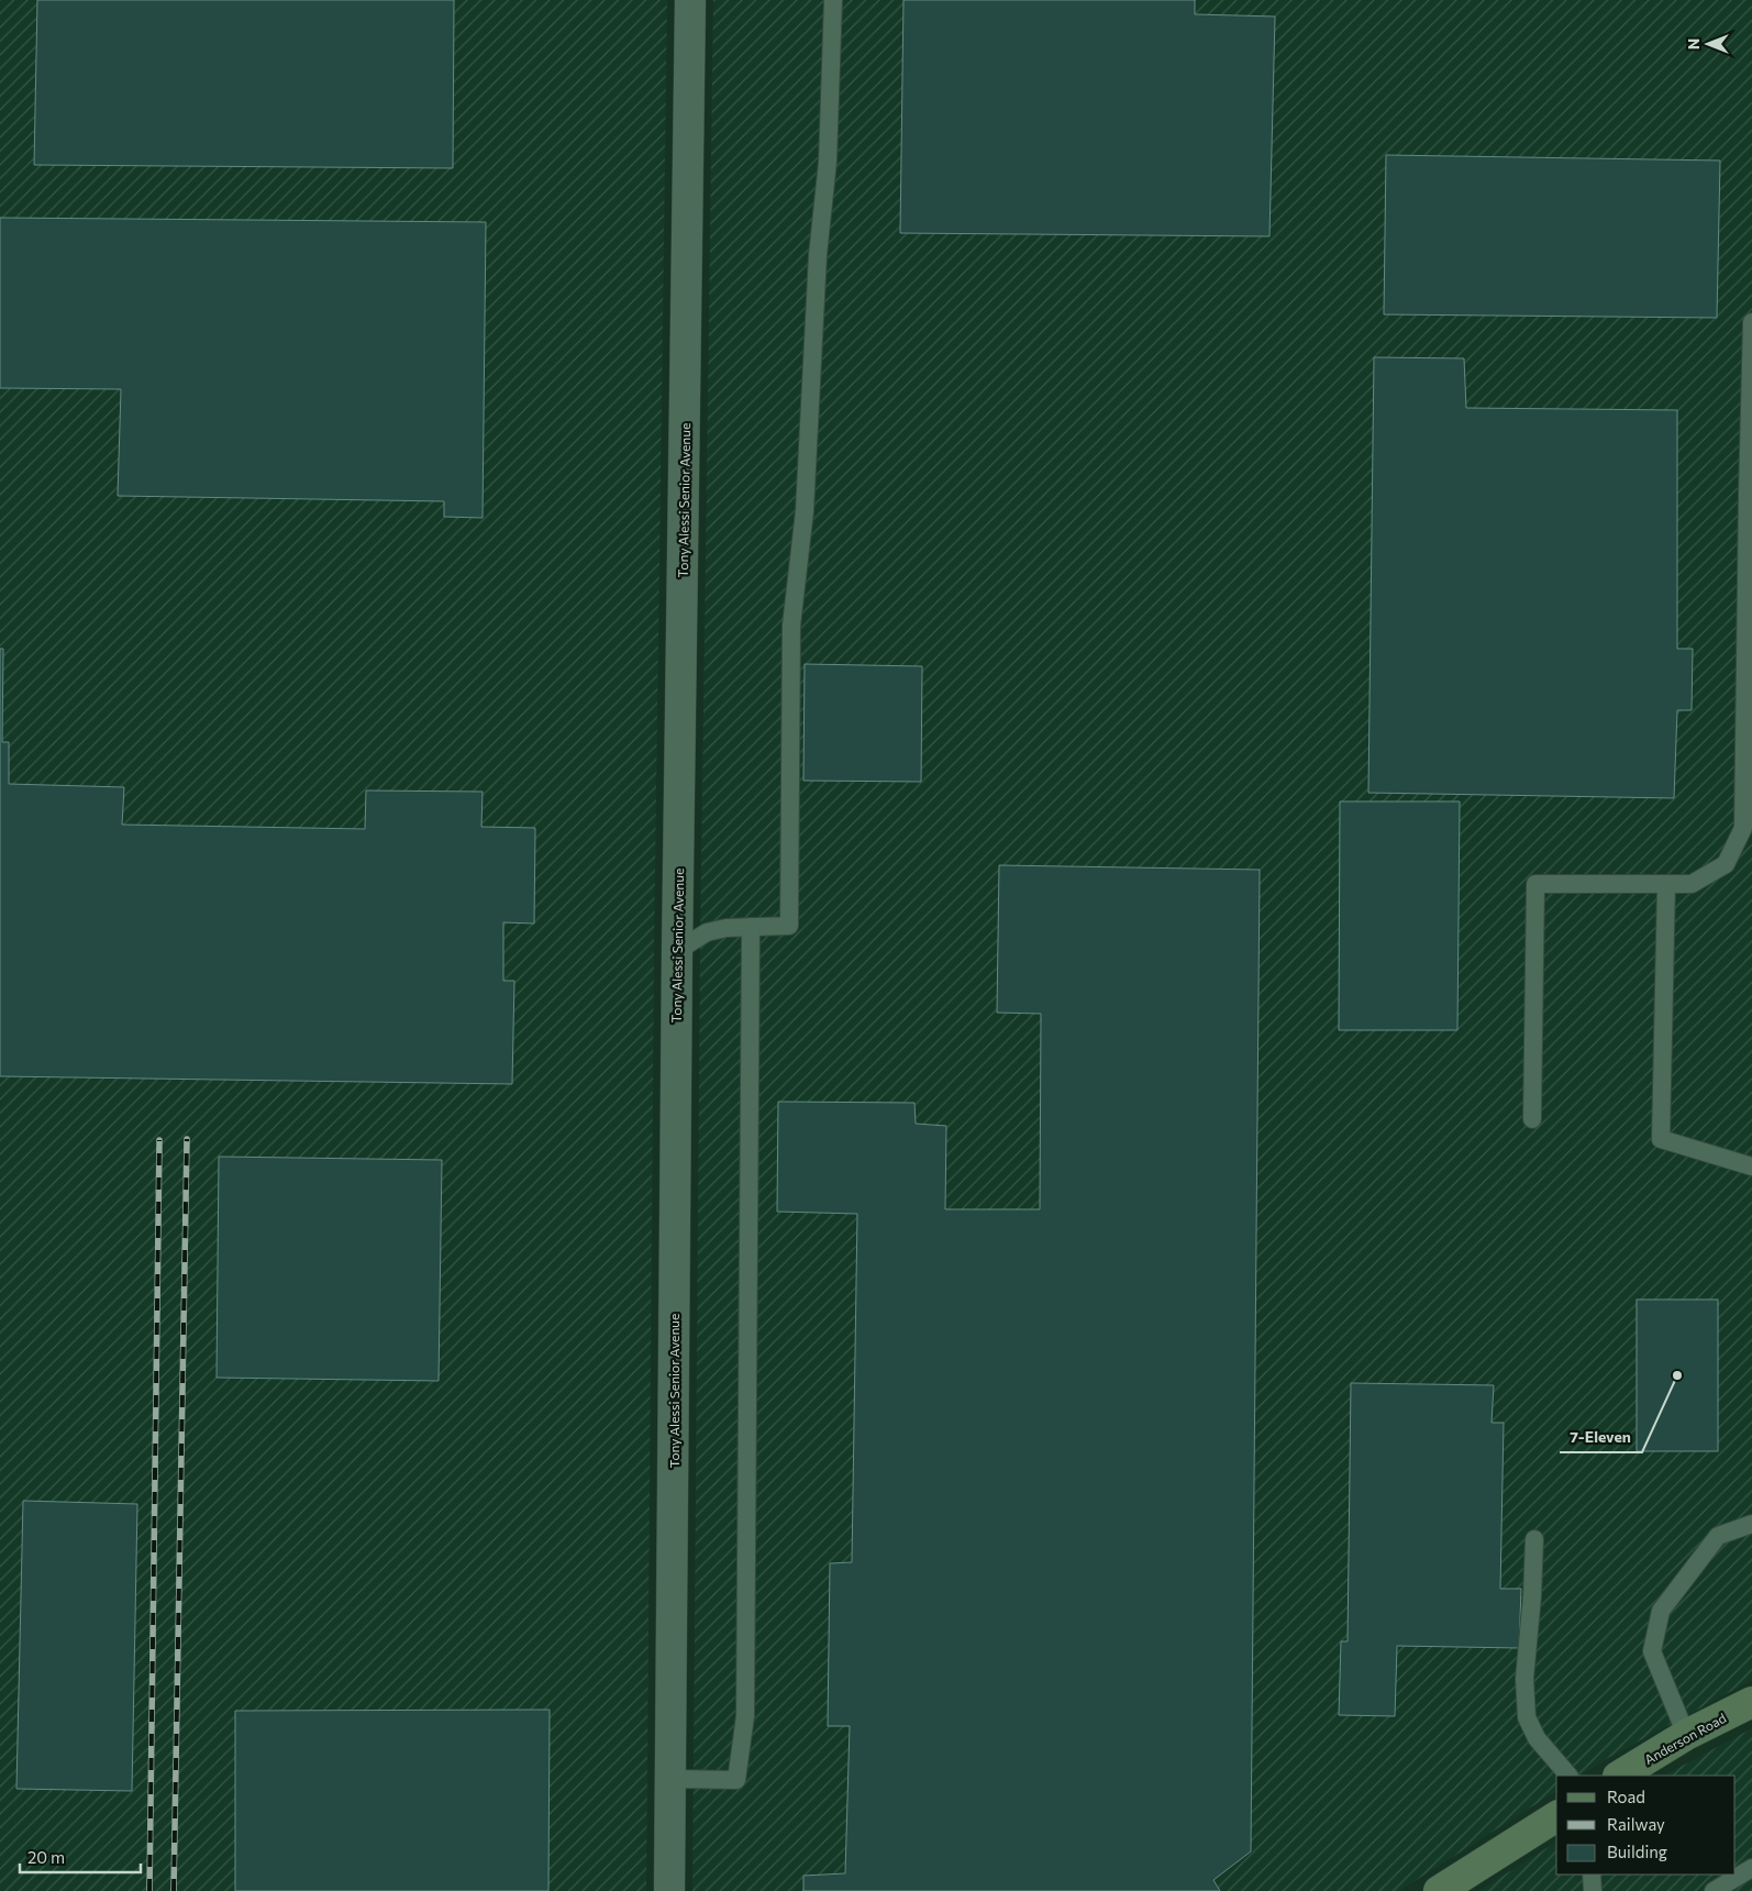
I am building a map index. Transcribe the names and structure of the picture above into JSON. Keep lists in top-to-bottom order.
{
  "streets": {
    "street": ["Tony Alessi Senior Avenue", "Anderson Road"]
  },
  "places": ["7-Eleven"],
  "legend": ["Road", "Railway", "Building"],
  "scale_bar": "20 m",
  "north": "left"
}
